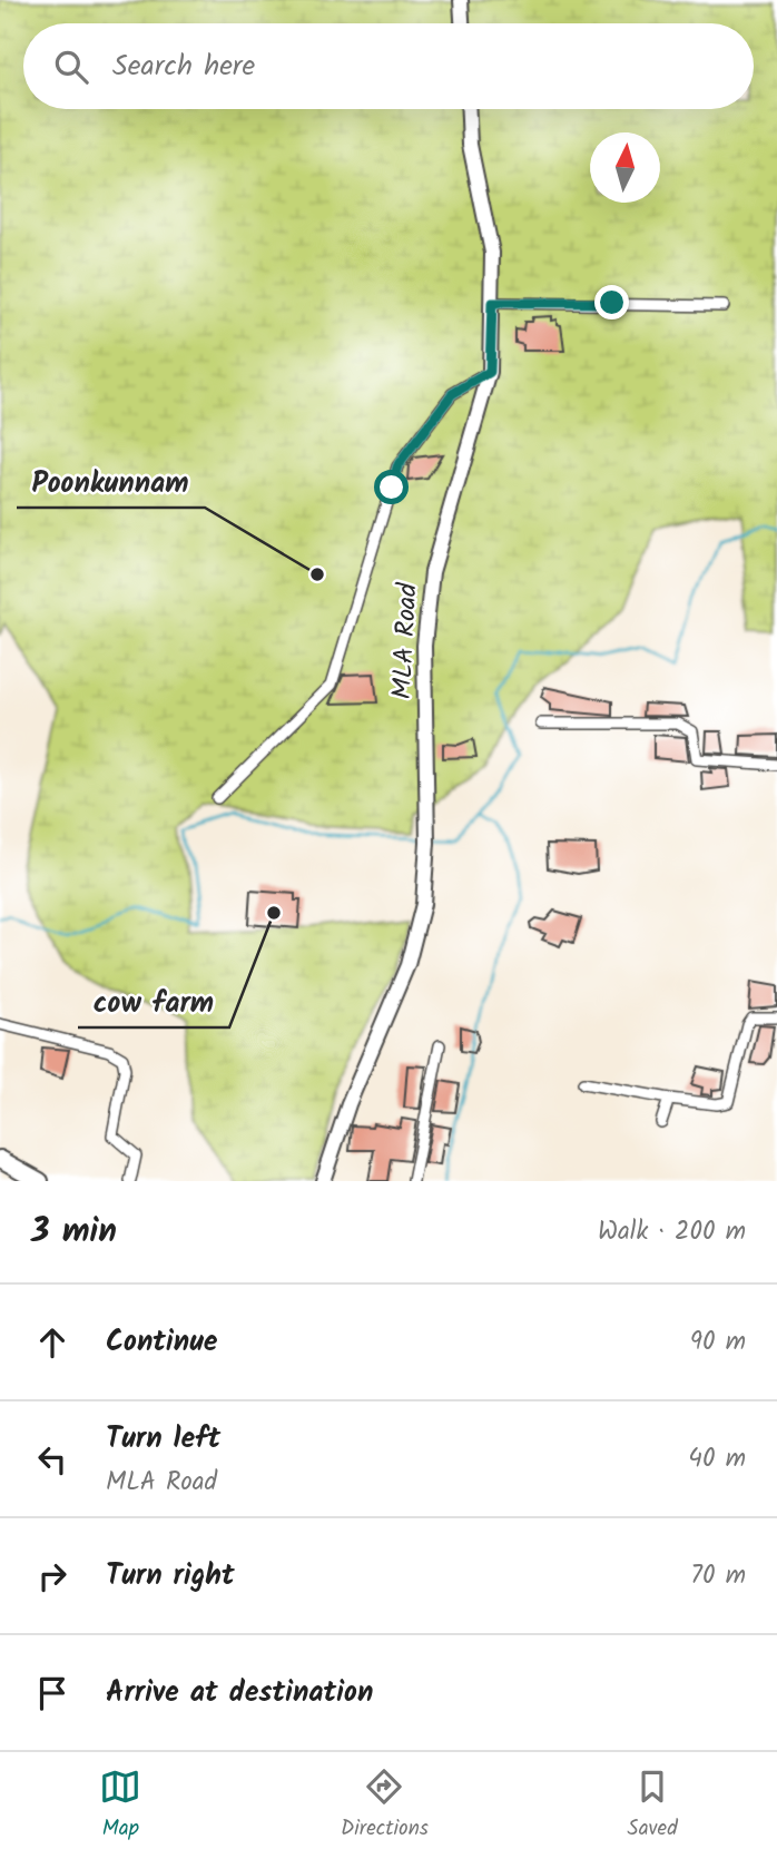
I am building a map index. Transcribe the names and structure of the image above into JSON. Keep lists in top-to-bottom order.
{
  "streets": {
    "street": ["MLA Road"]
  },
  "places": ["Poonkunnam", "cow farm"],
  "north": "top",
  "page": {
    "search": "Search here",
    "heading": ["3 min", "Walk · 200 m"],
    "list": [
      ["Continue", "90 m"],
      ["Turn left", "MLA Road", "40 m"],
      ["Turn right", "70 m"],
      "Arrive at destination"
    ],
    "nav": ["Map", "Directions", "Saved"]
  }
}
